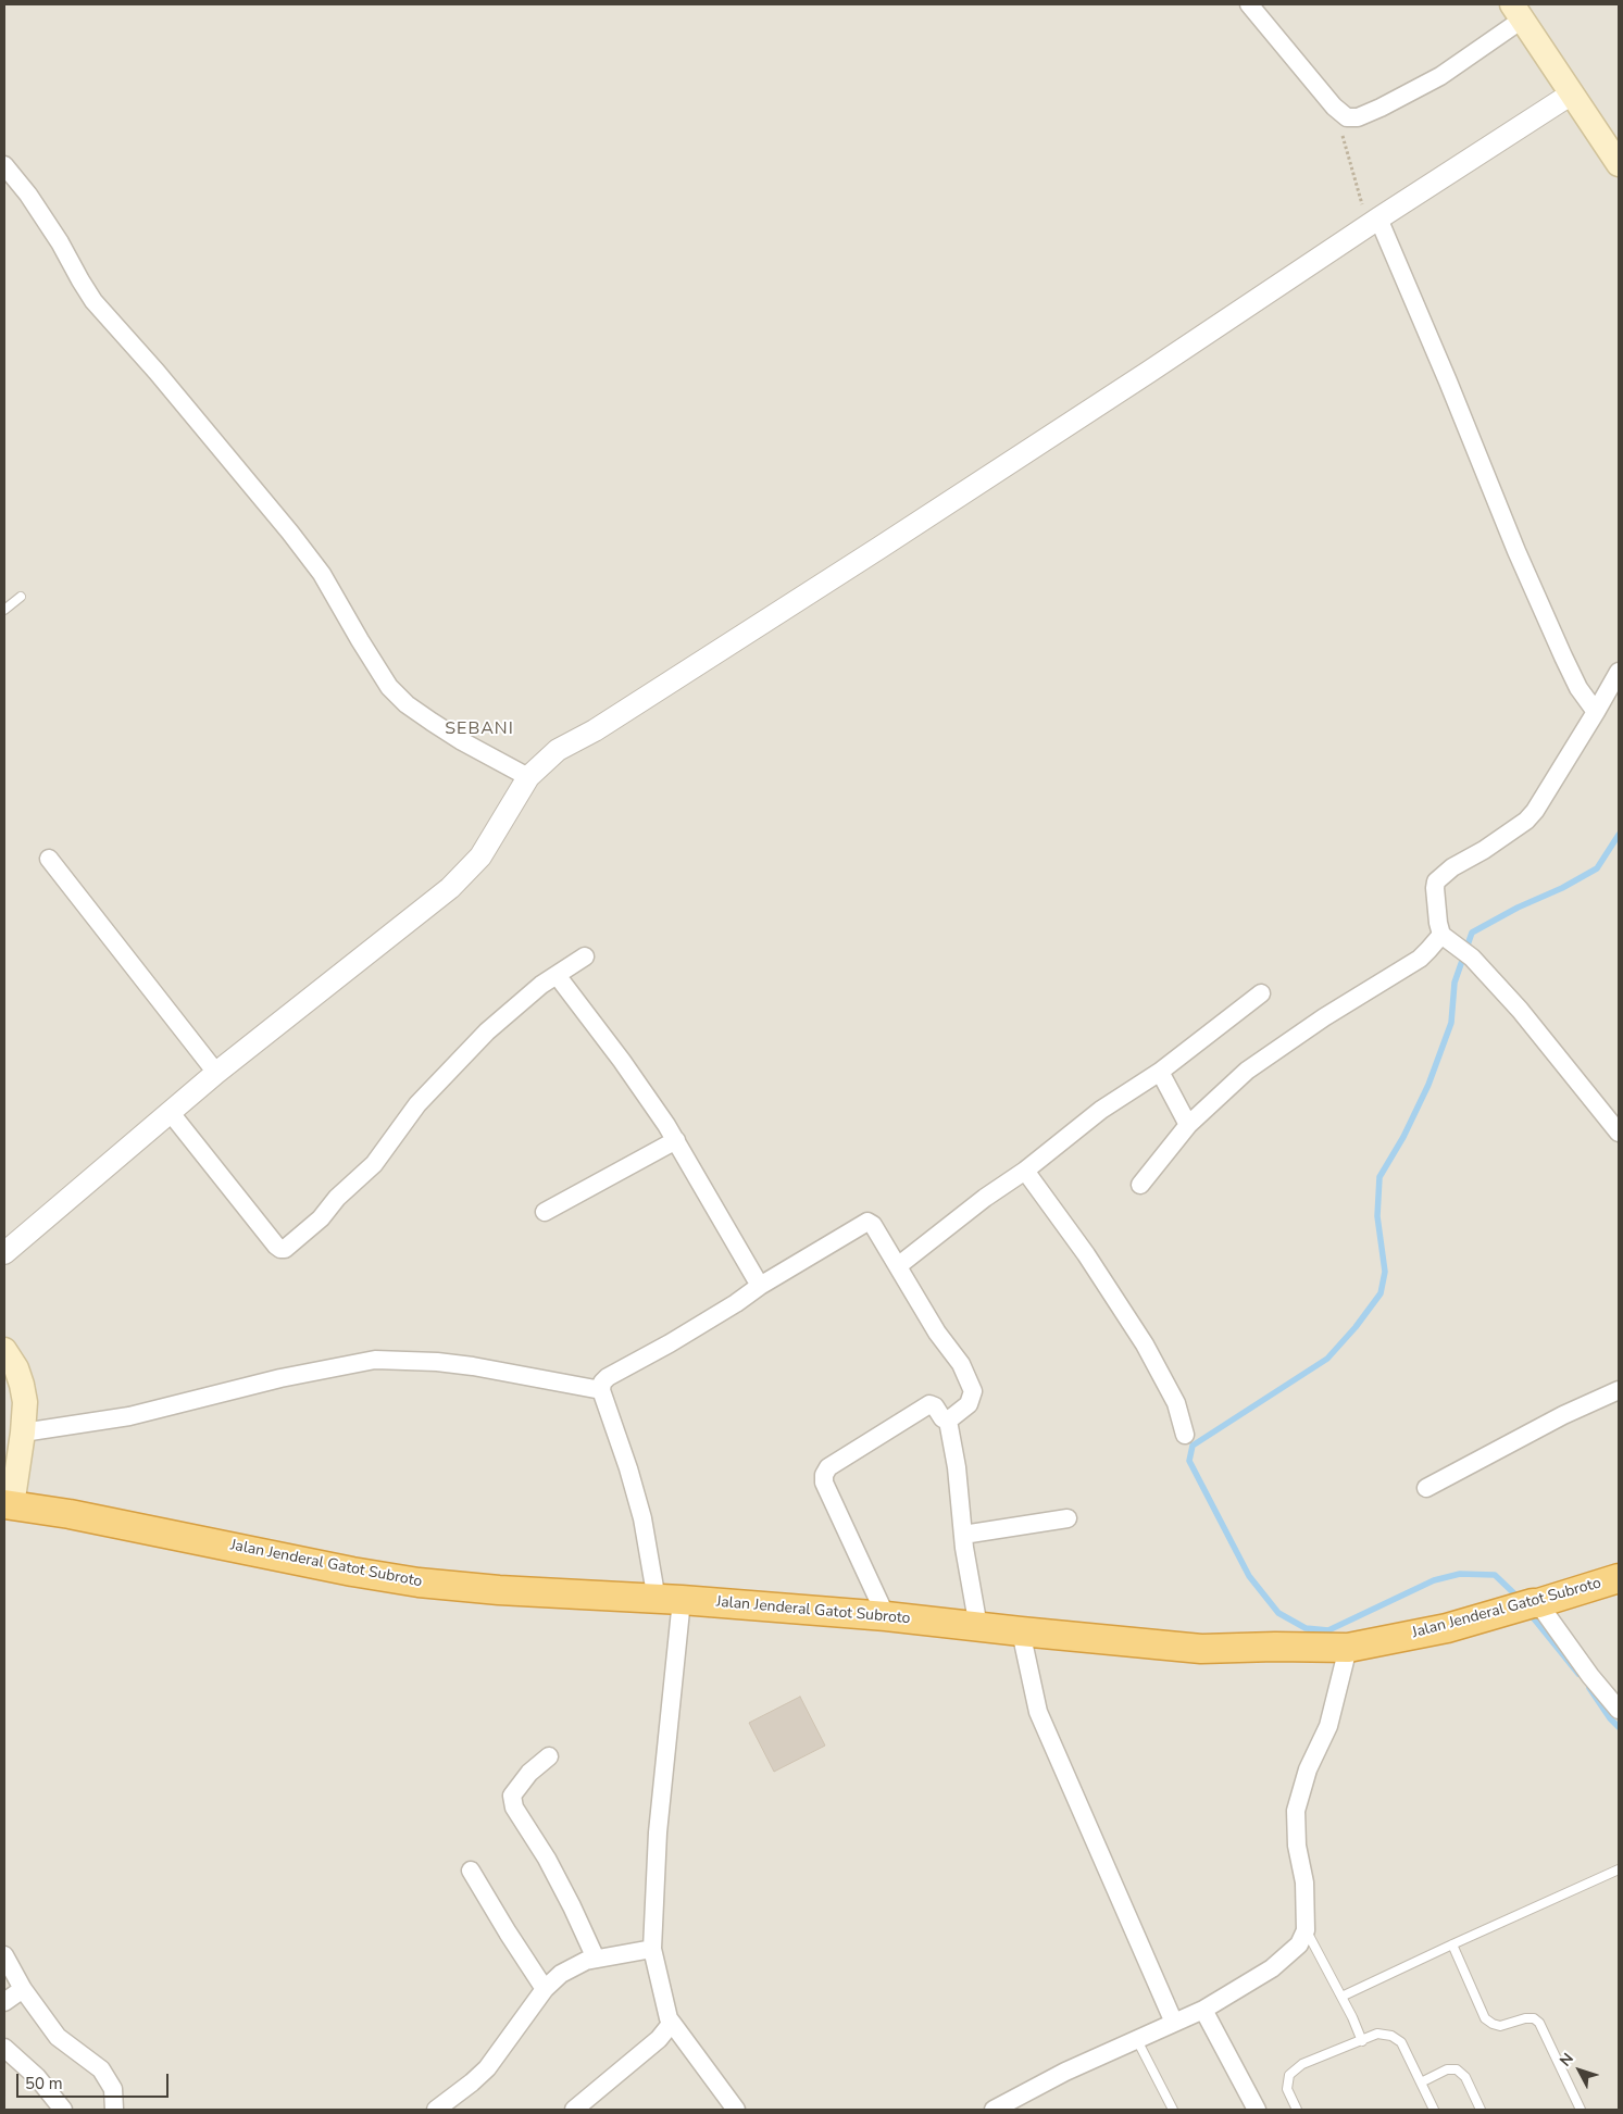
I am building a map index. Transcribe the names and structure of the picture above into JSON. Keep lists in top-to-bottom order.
{
  "streets": {
    "highway": ["Jalan Jenderal Gatot Subroto"]
  },
  "districts": ["SEBANI"],
  "scale_bar": "50 m",
  "north": "top left"
}
